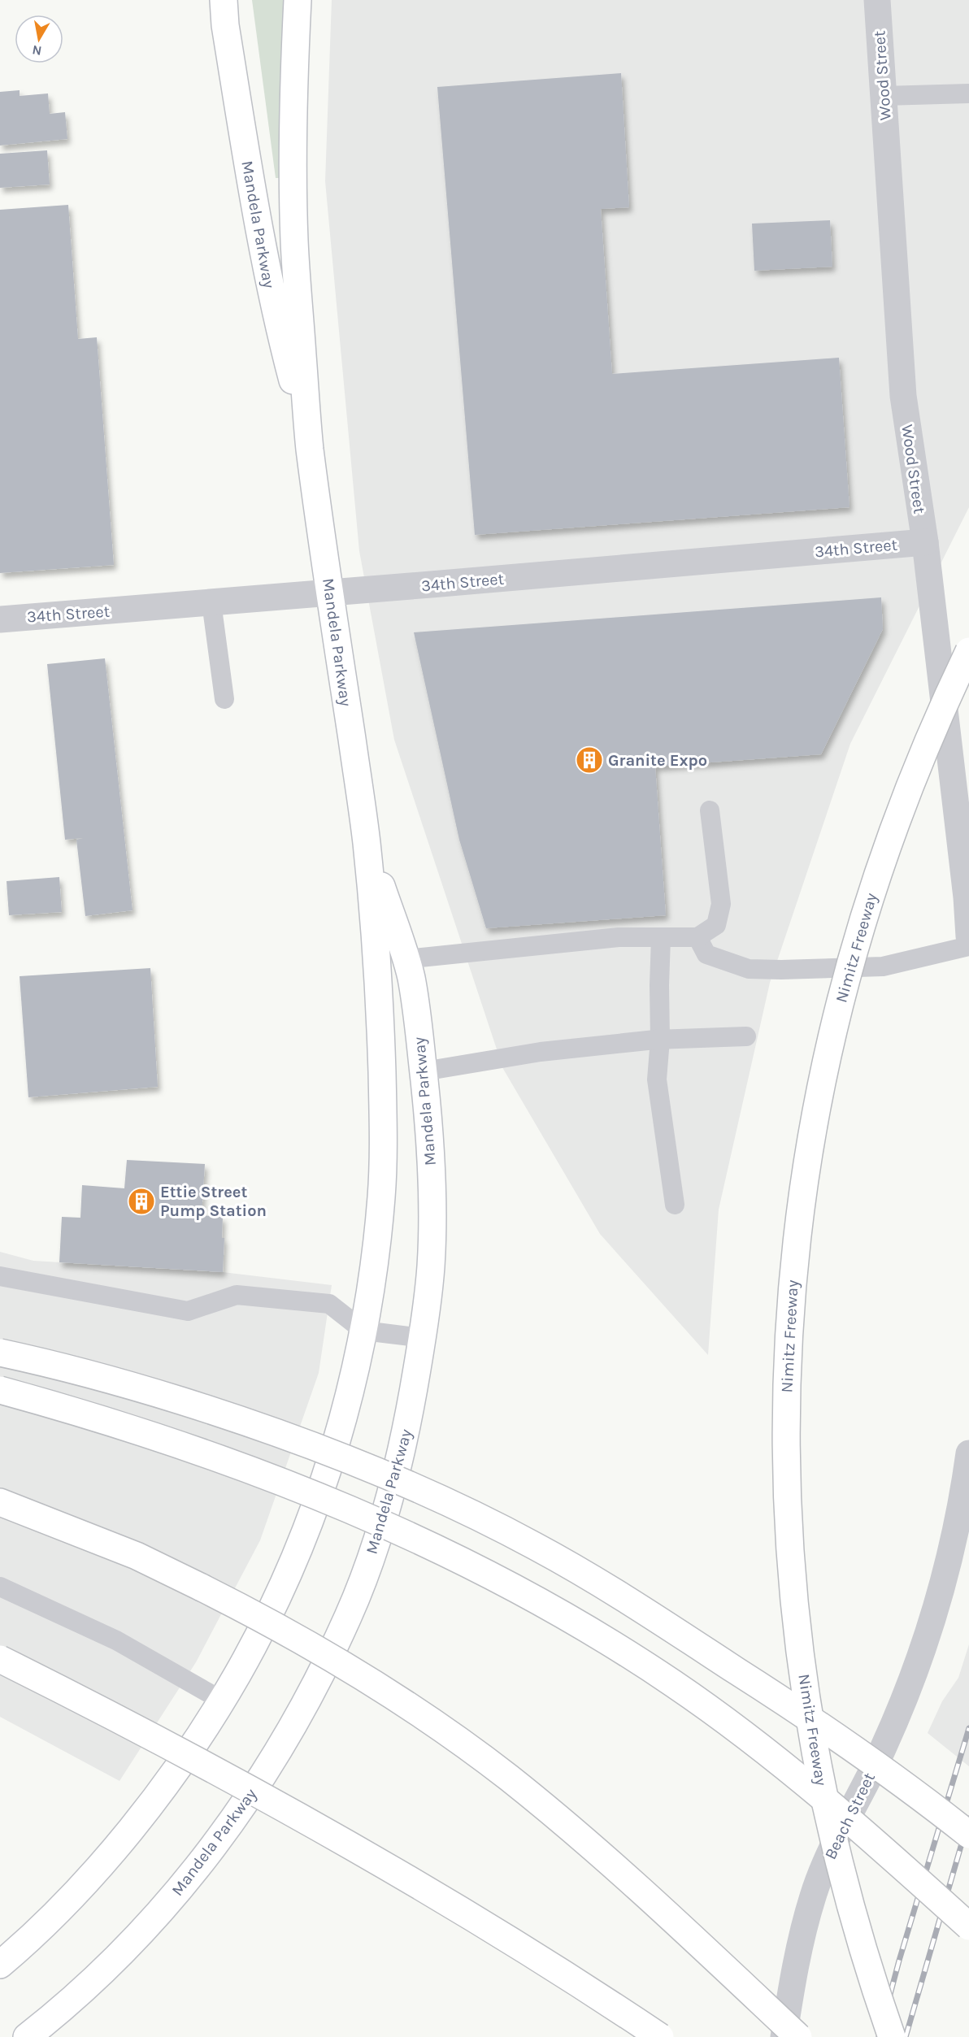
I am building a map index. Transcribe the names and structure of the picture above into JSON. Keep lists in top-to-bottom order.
{
  "streets": {
    "main road": ["Mandela Parkway", "Nimitz Freeway"],
    "street": ["Wood Street", "34th Street", "Beach Street"]
  },
  "crossings": [
    ["Wood Street", "34th Street"],
    ["Mandela Parkway", "34th Street"]
  ],
  "places": {
    "building": ["Granite Expo", "Ettie Street Pump Station"]
  },
  "north": "bottom"
}
